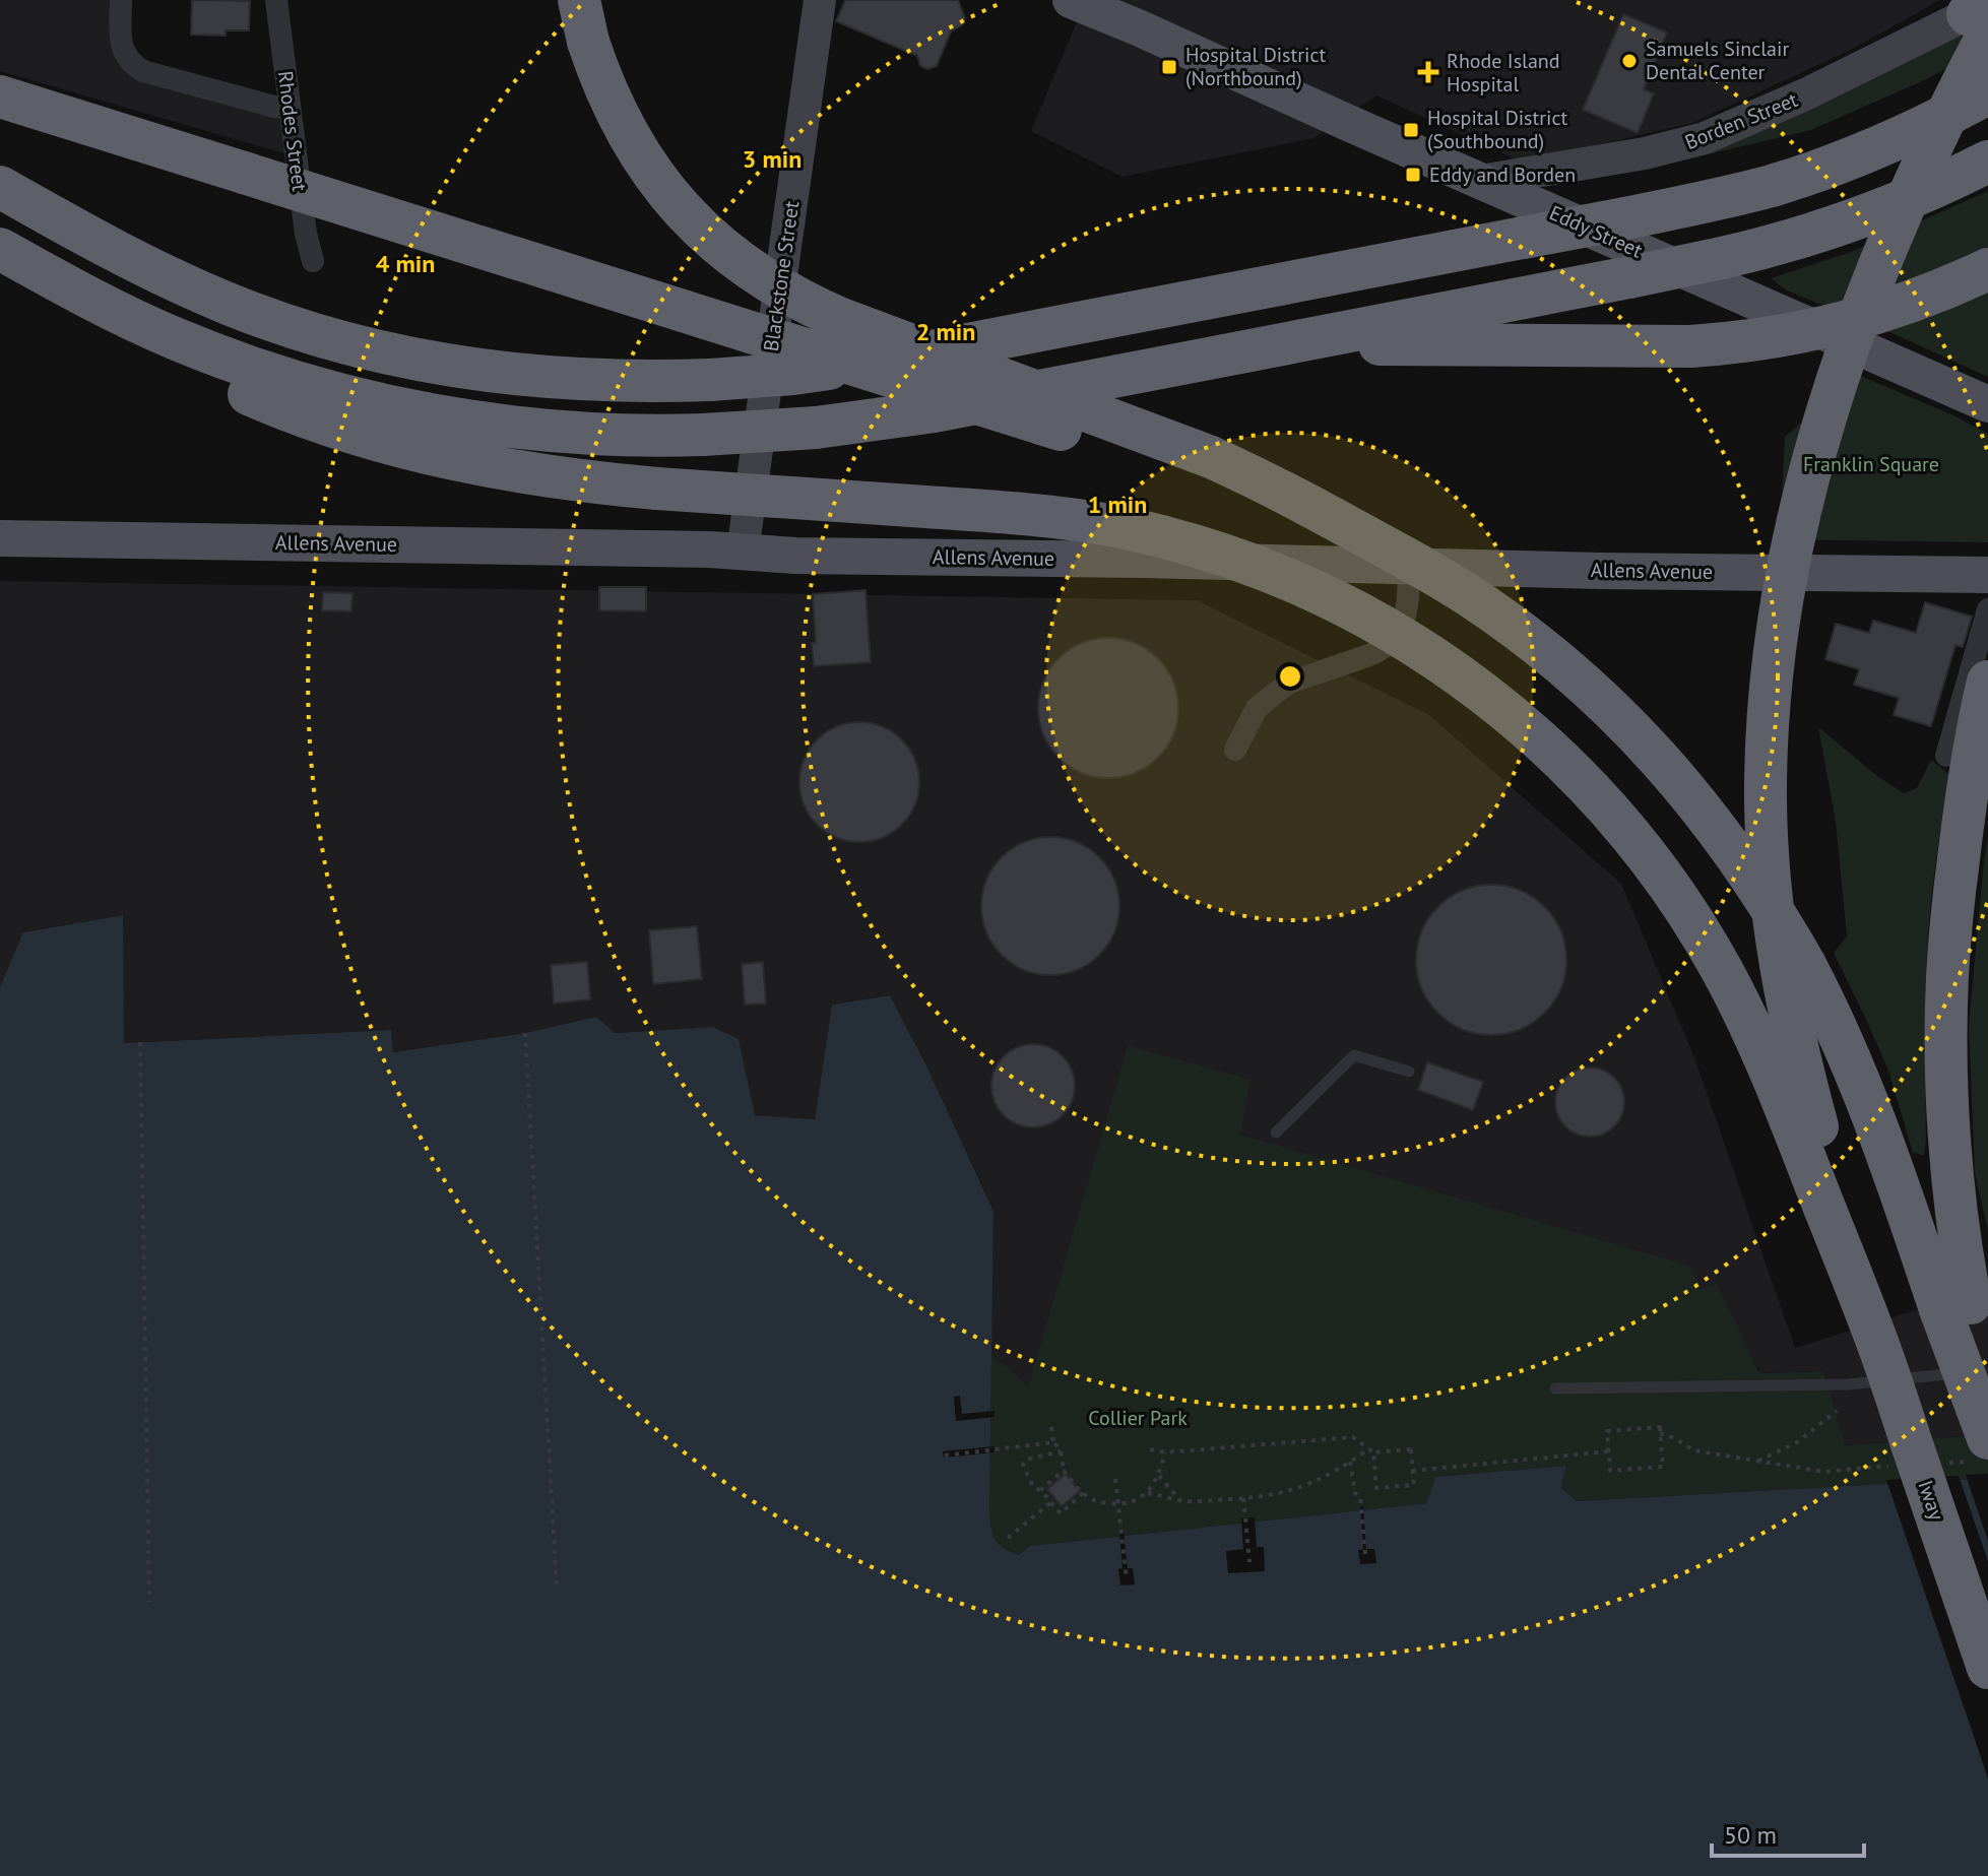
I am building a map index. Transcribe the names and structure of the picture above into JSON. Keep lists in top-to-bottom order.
{
  "streets": {
    "highway": ["Iway"],
    "main road": ["Eddy Street", "Allens Avenue"],
    "street": ["Borden Street", "Rhodes Street", "Blackstone Street"]
  },
  "crossings": [
    ["Borden Street", "Eddy Street"],
    ["Blackstone Street", "Allens Avenue"]
  ],
  "parks": ["Franklin Square", "Collier Park"],
  "places": {
    "other": ["Samuels Sinclair Dental Center"],
    "transit": ["Hospital District (Northbound)", "Hospital District (Southbound)", "Eddy and Borden"],
    "health": ["Rhode Island Hospital"]
  },
  "scale_bar": "50 m",
  "rings": [
    "3 min",
    "4 min",
    "2 min",
    "1 min"
  ]
}
